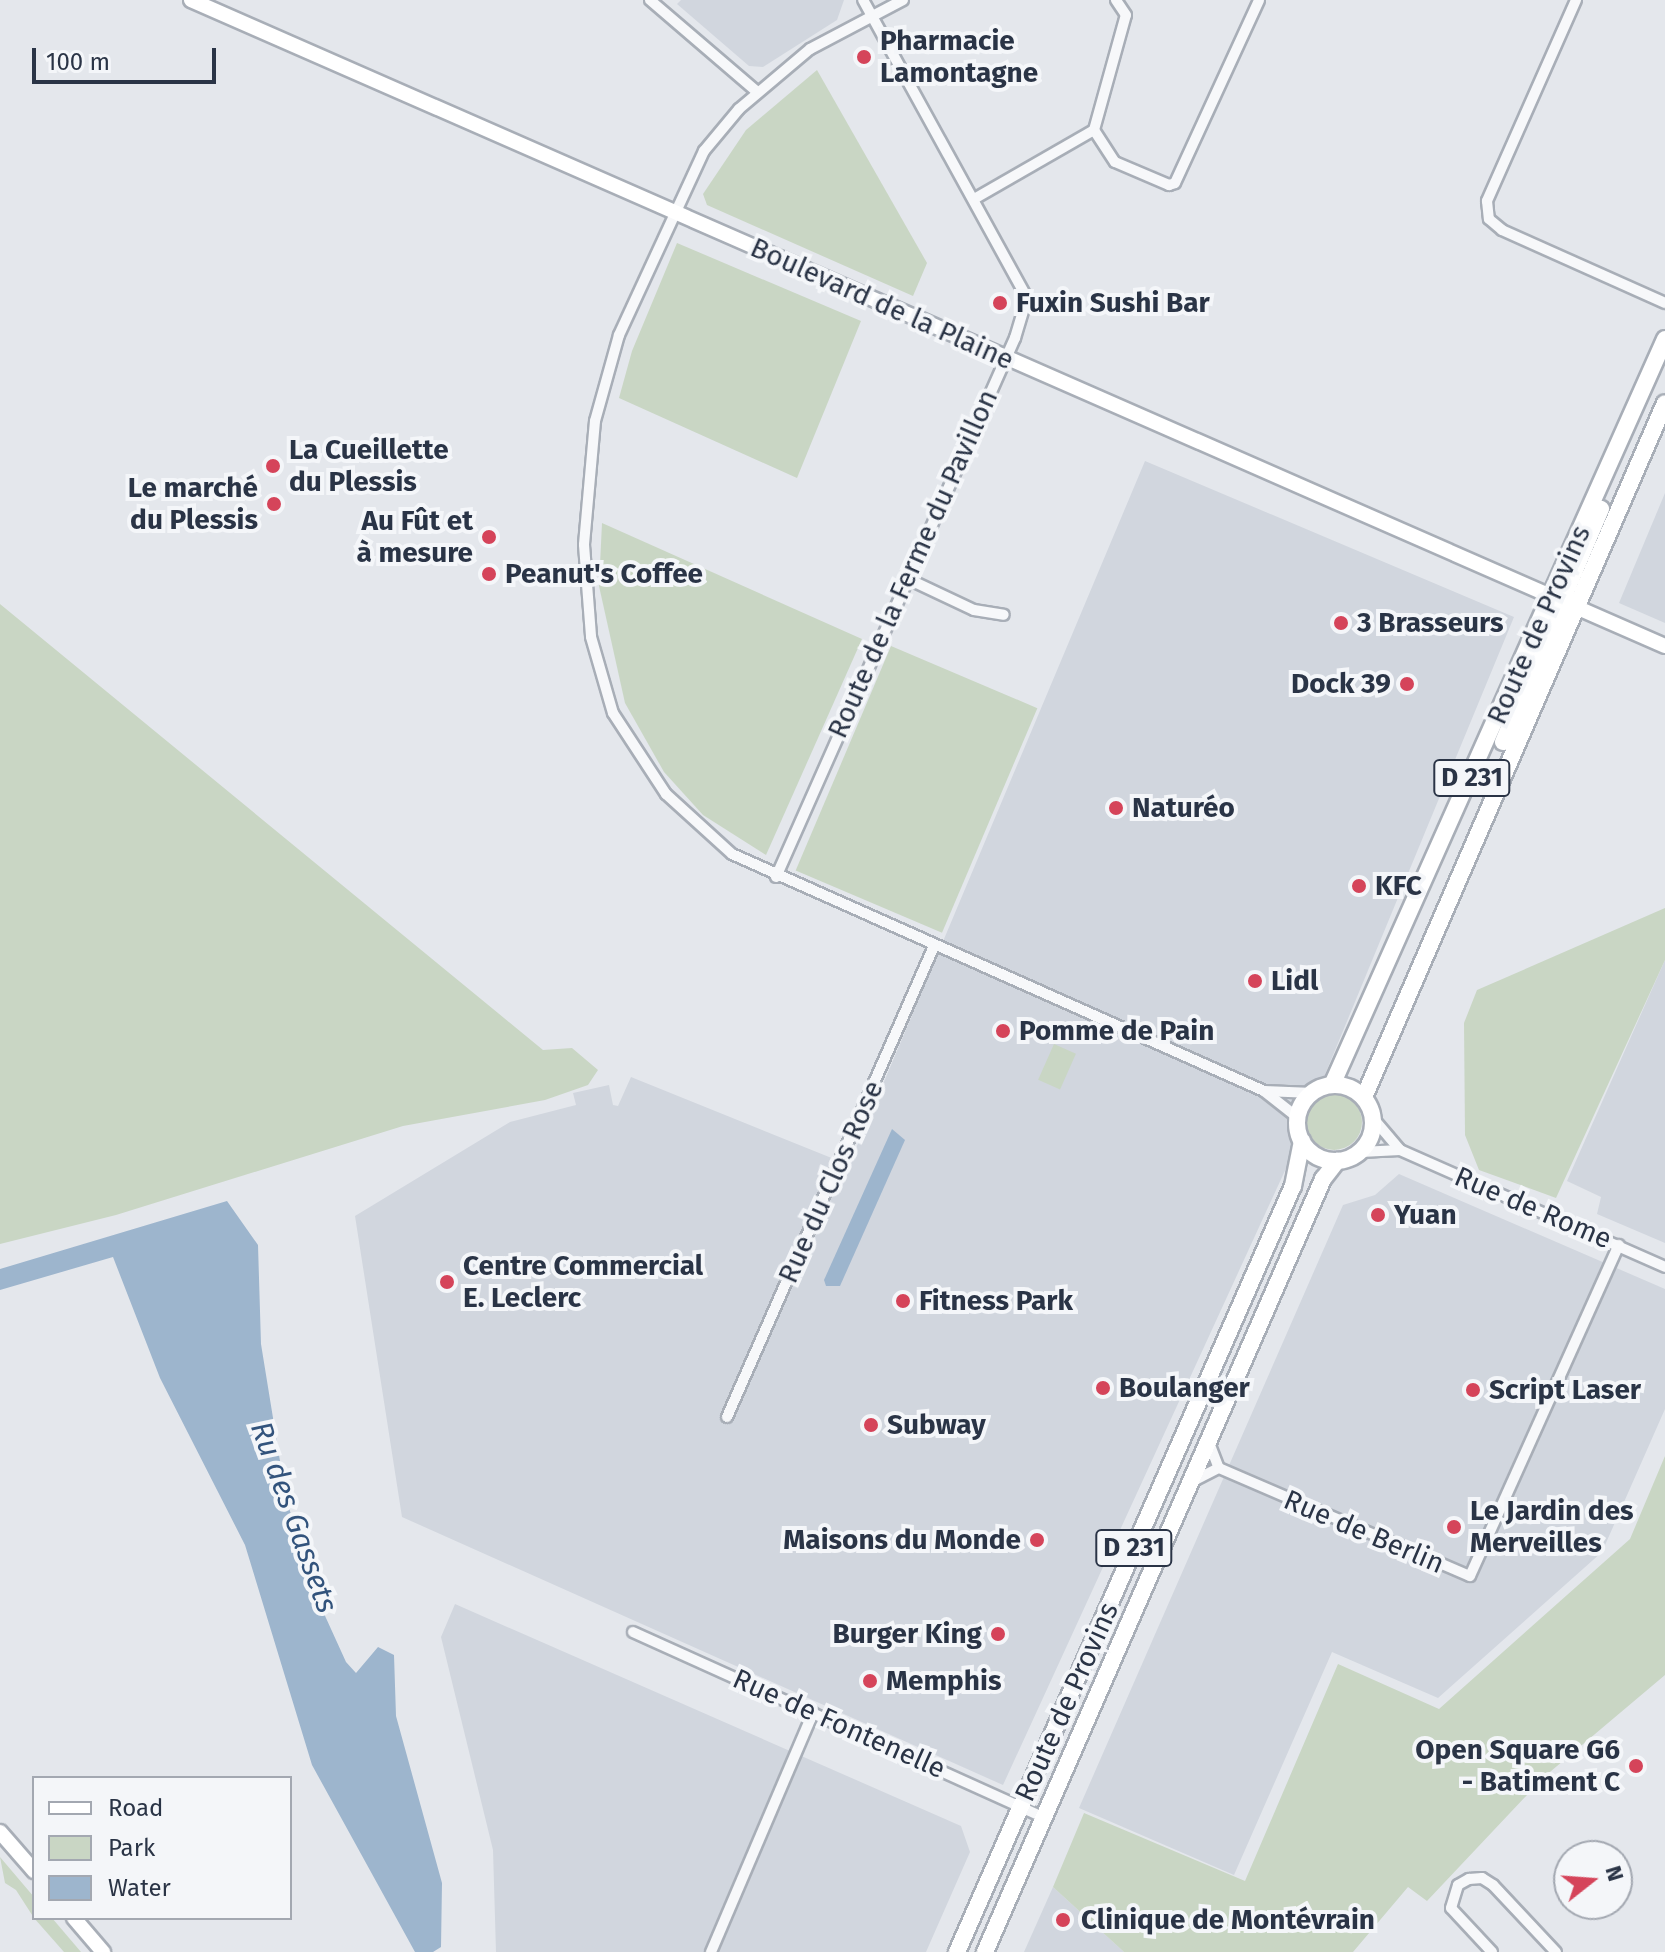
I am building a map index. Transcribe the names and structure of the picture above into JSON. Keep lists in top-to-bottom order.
{
  "streets": {
    "main road": ["Boulevard de la Plaine", "Route de Provins", "D 231"],
    "street": [
      "Route de la Ferme du Pavillon",
      "Rue du Clos Rose",
      "Rue de Rome",
      "Rue de Berlin",
      "Rue de Fontenelle"
    ]
  },
  "crossings": [
    ["Boulevard de la Plaine", "Route de la Ferme du Pavillon"],
    ["Boulevard de la Plaine", "Route de Provins"],
    ["Route de Provins", "Rue de Fontenelle"],
    ["Rue de Rome", "Rue de Berlin"]
  ],
  "water": ["Ru des Gassets"],
  "places": [
    "Pharmacie Lamontagne",
    "Fuxin Sushi Bar",
    "La Cueillette du Plessis",
    "Le marché du Plessis",
    "Au Fût et à mesure",
    "Peanut's Coffee",
    "3 Brasseurs",
    "Dock 39",
    "Naturéo",
    "KFC",
    "Lidl",
    "Pomme de Pain",
    "Yuan",
    "Centre Commercial E. Leclerc",
    "Fitness Park",
    "Boulanger",
    "Script Laser",
    "Subway",
    "Le Jardin des Merveilles",
    "Maisons du Monde",
    "Burger King",
    "Memphis",
    "Open Square G6 - Batiment C",
    "Clinique de Montévrain"
  ],
  "legend": ["Road", "Park", "Water"],
  "scale_bar": "100 m",
  "north": "right"
}
